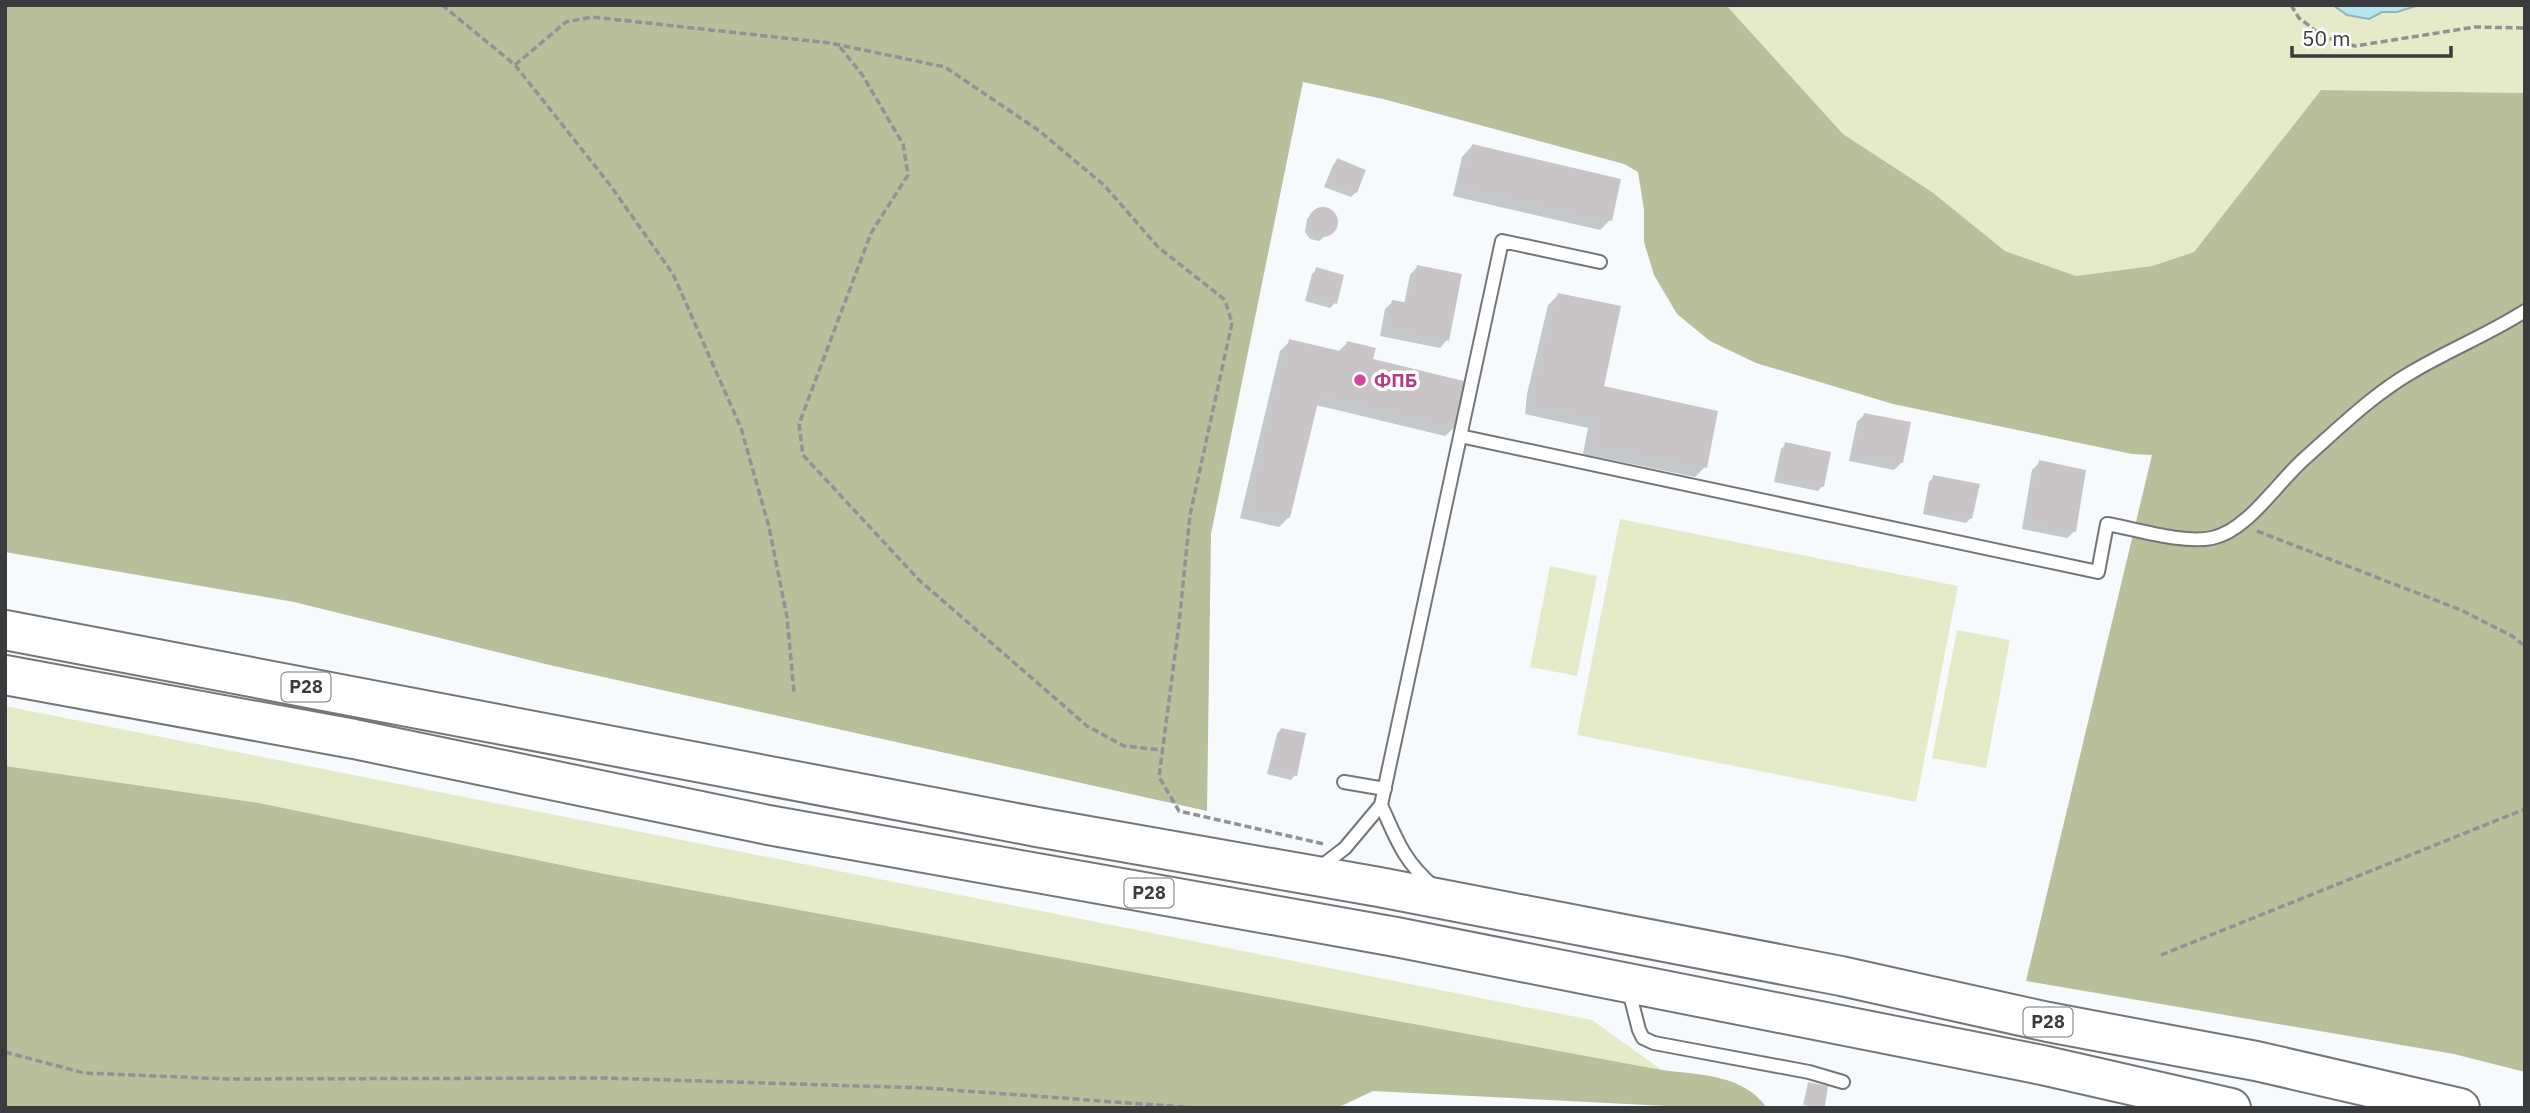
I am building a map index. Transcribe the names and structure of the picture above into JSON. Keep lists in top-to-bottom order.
{
  "streets": {
    "highway": ["Р28"]
  },
  "places": ["ФПБ"],
  "scale_bar": "50 m"
}
